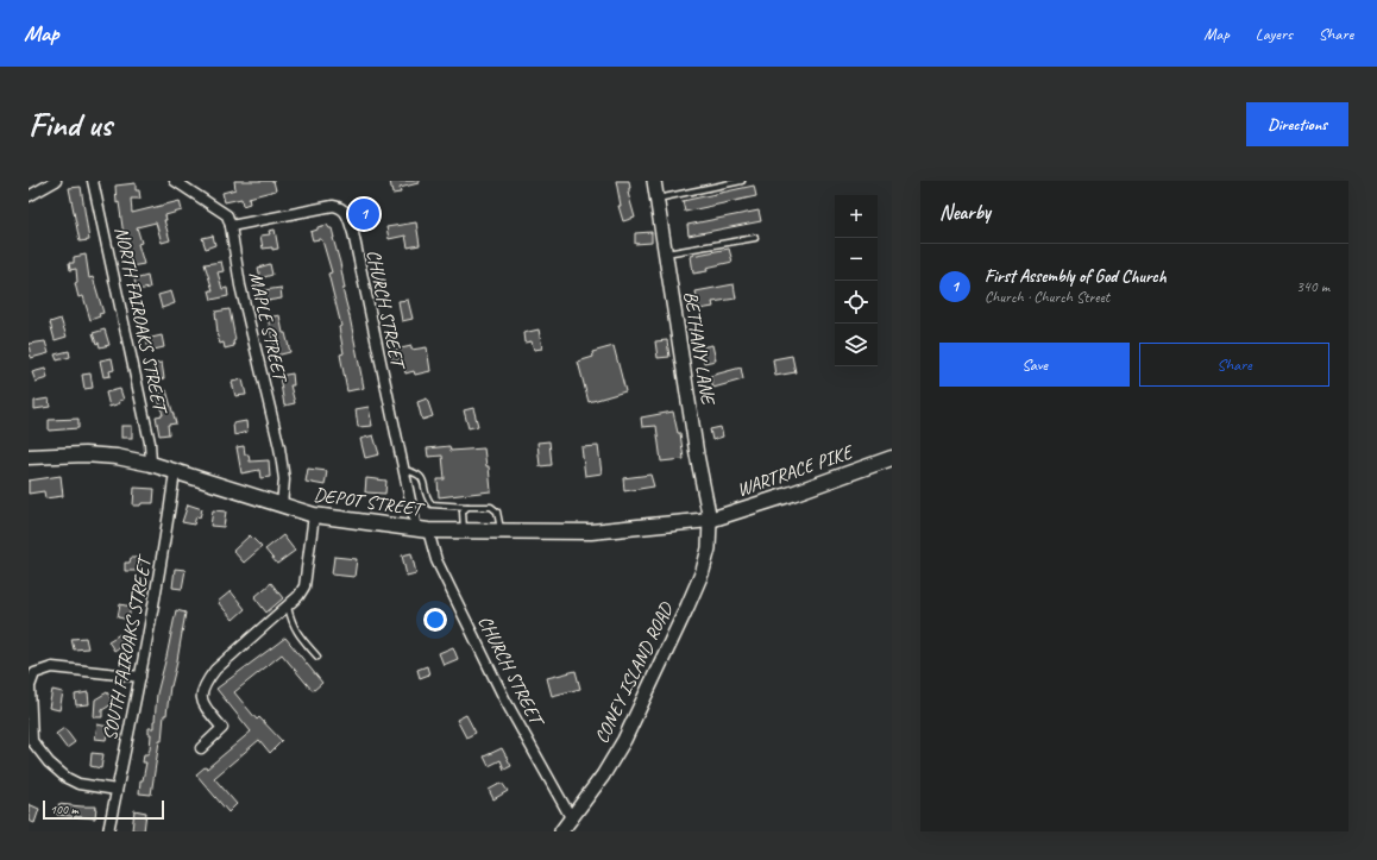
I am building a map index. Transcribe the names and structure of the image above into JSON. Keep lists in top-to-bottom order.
{
  "streets": {
    "main road": ["WARTRACE PIKE", "DEPOT STREET"],
    "street": [
      "CHURCH STREET",
      "NORTH FAIROAKS STREET",
      "MAPLE STREET",
      "BETHANY LANE",
      "SOUTH FAIROAKS STREET",
      "CONEY ISLAND ROAD"
    ]
  },
  "crossings": [
    ["CHURCH STREET", "MAPLE STREET"],
    ["CHURCH STREET", "DEPOT STREET"],
    ["CHURCH STREET", "CONEY ISLAND ROAD"],
    ["NORTH FAIROAKS STREET", "DEPOT STREET"],
    ["MAPLE STREET", "DEPOT STREET"],
    ["BETHANY LANE", "WARTRACE PIKE"],
    ["BETHANY LANE", "DEPOT STREET"],
    ["BETHANY LANE", "CONEY ISLAND ROAD"],
    ["WARTRACE PIKE", "DEPOT STREET"],
    ["WARTRACE PIKE", "CONEY ISLAND ROAD"],
    ["DEPOT STREET", "SOUTH FAIROAKS STREET"],
    ["DEPOT STREET", "CONEY ISLAND ROAD"]
  ],
  "scale_bar": "100 m",
  "page": {
    "header": "Map",
    "nav": ["Map", "Layers", "Share"],
    "buttons": [
      "Directions",
      ["Save", "Share"]
    ],
    "title": "Find us",
    "heading": "Nearby",
    "map_buttons": ["+", "−"],
    "pins": "1",
    "list": [
      {
        "mark": "1",
        "name": "First Assembly of God Church",
        "note": "Church · Church Street",
        "value": "340 m"
      }
    ],
    "scale": "100 m"
  }
}
